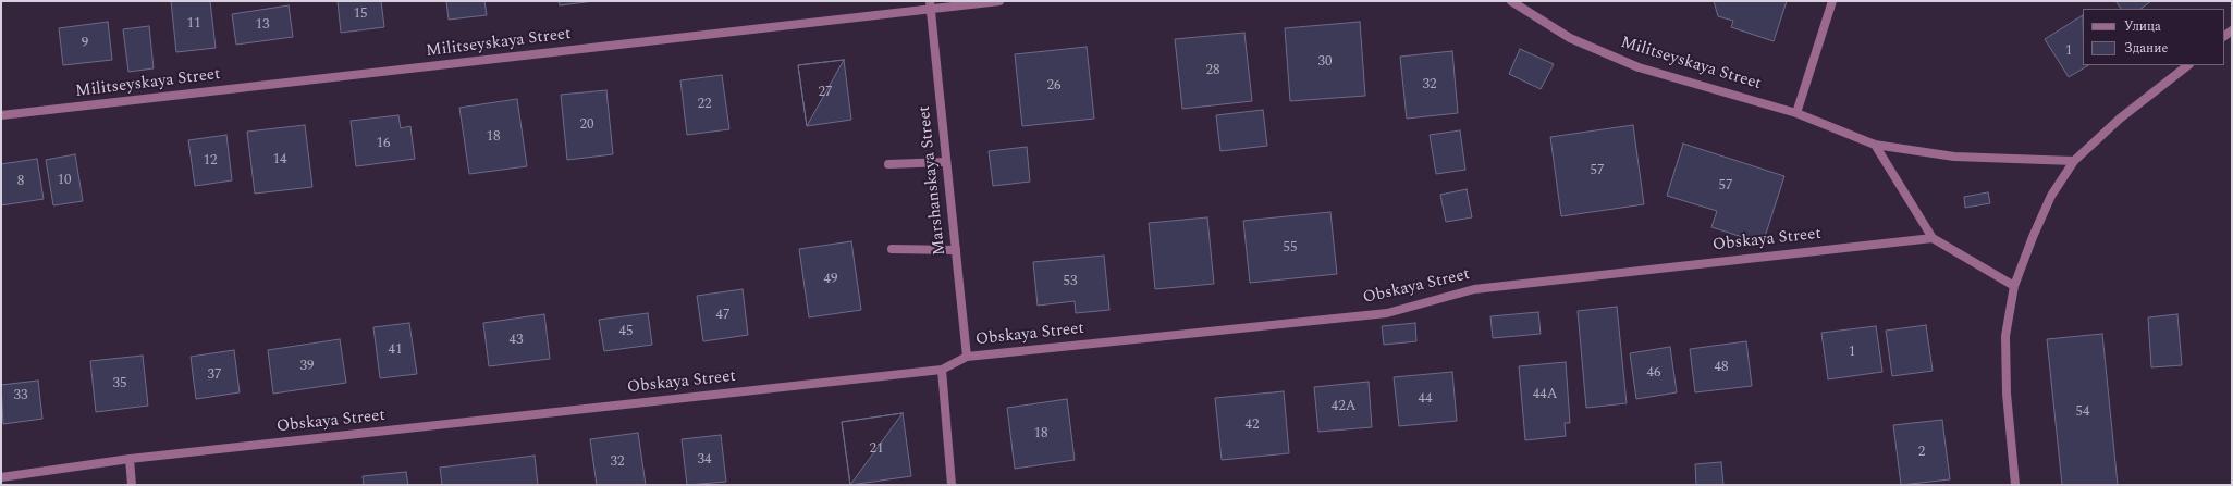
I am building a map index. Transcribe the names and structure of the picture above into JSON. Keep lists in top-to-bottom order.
{
  "streets": {
    "street": ["Militseyskaya Street", "Marshanskaya Street", "Obskaya Street"]
  },
  "crossings": [
    ["Militseyskaya Street", "Marshanskaya Street"],
    ["Marshanskaya Street", "Obskaya Street"]
  ],
  "house_numbers": [
    "15",
    "11",
    "13",
    "9",
    "1",
    "30",
    "28",
    "32",
    "26",
    "27",
    "22",
    "20",
    "18",
    "16",
    "14",
    "12",
    "57",
    "10",
    "8",
    "57",
    "55",
    "49",
    "53",
    "47",
    "45",
    "43",
    "41",
    "1",
    "39",
    "48",
    "46",
    "37",
    "35",
    "44А",
    "33",
    "44",
    "42А",
    "54",
    "42",
    "18",
    "21",
    "2",
    "34",
    "32"
  ],
  "legend": ["Улица", "Здание"]
}
